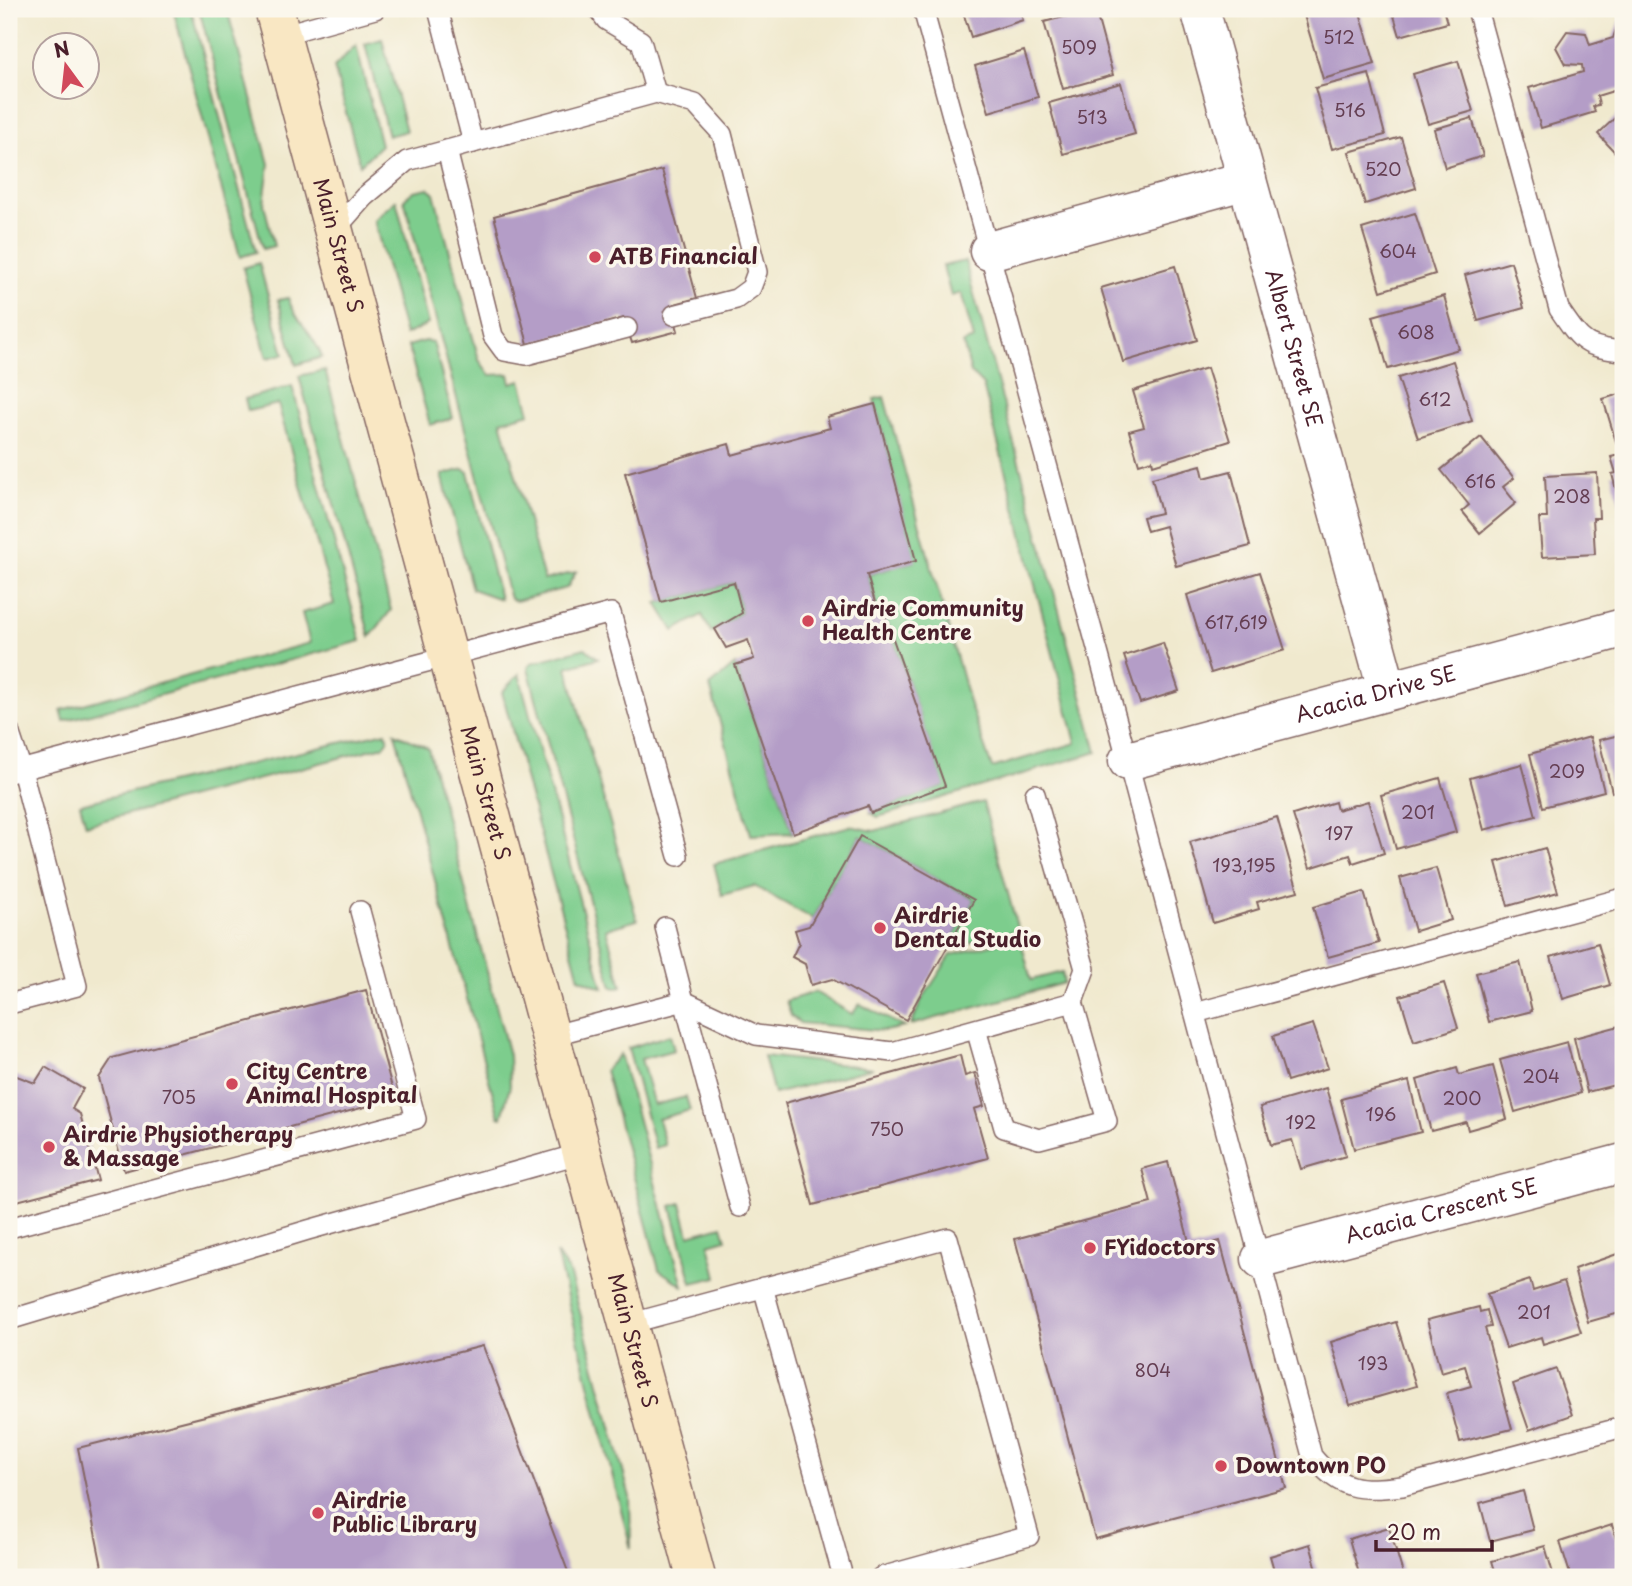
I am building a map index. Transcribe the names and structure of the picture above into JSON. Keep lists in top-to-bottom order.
{
  "streets": {
    "main road": ["Main Street S"],
    "street": ["Albert Street SE", "Acacia Drive SE", "Acacia Crescent SE"]
  },
  "crossings": [
    ["Albert Street SE", "Acacia Drive SE"]
  ],
  "places": [
    "ATB Financial",
    "Airdrie Community Health Centre",
    "Airdrie Dental Studio",
    "City Centre Animal Hospital",
    "Airdrie Physiotherapy & Massage",
    "FYidoctors",
    "Downtown PO",
    "Airdrie Public Library"
  ],
  "house_numbers": [
    "512",
    "509",
    "516",
    "513",
    "520",
    "604",
    "608",
    "612",
    "616",
    "208",
    "617,619",
    "209",
    "201",
    "197",
    "193,195",
    "204",
    "705",
    "200",
    "196",
    "192",
    "750",
    "201",
    "193",
    "804"
  ],
  "scale_bar": "20 m",
  "north": "top"
}
